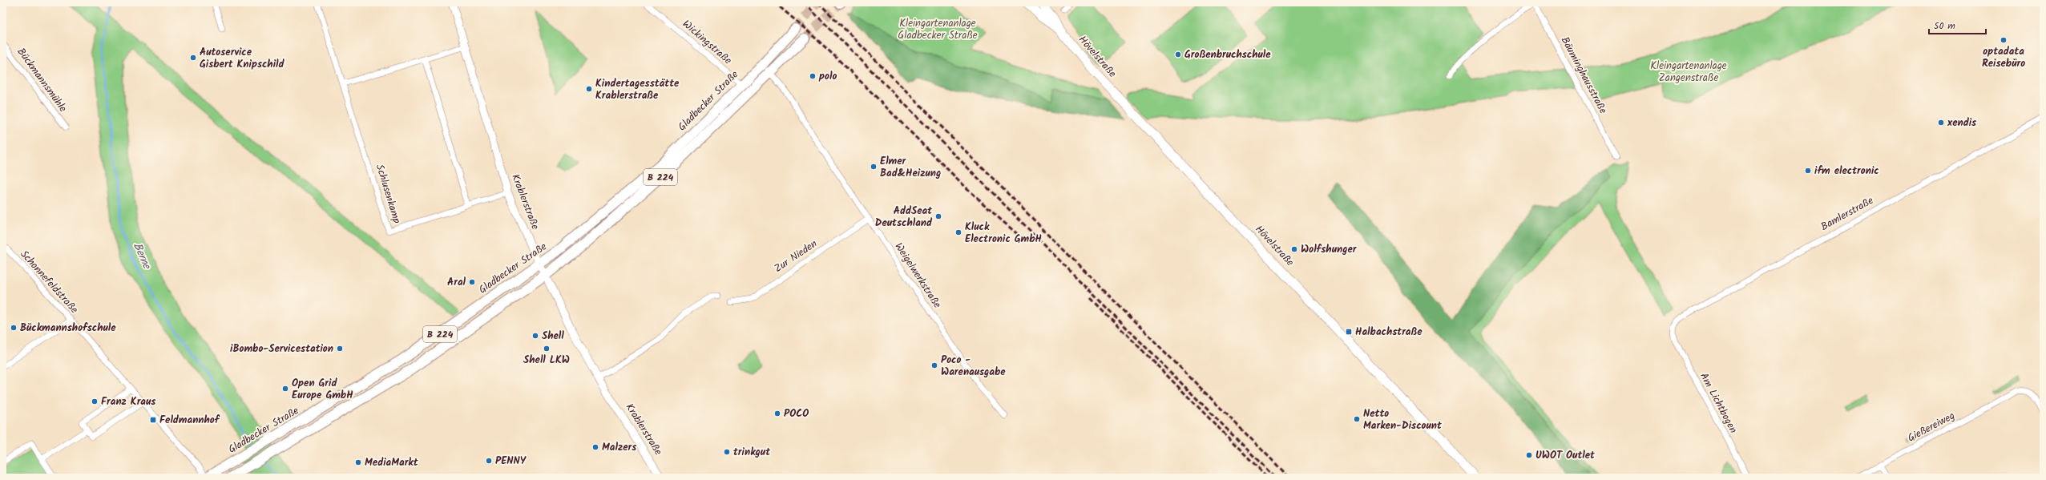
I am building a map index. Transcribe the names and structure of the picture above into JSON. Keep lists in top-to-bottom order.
{
  "streets": {
    "main road": ["Hövelstraße", "Gladbecker Straße", "B 224"],
    "street": [
      "Wickingstraße",
      "Bäuminghausstraße",
      "Bückmannsmühle",
      "Schlusenkamp",
      "Krablerstraße",
      "Bamlerstraße",
      "Zur Nieden",
      "Weigelwerkstraße",
      "Schonnefeldstraße",
      "Am Lichtbogen",
      "Gießereiweg"
    ]
  },
  "crossings": [
    ["Wickingstraße", "Gladbecker Straße"],
    ["Gladbecker Straße", "Krablerstraße"],
    ["Gladbecker Straße", "Weigelwerkstraße"],
    ["Gladbecker Straße", "Schonnefeldstraße"],
    ["Schlusenkamp", "Krablerstraße"],
    ["Bamlerstraße", "Am Lichtbogen"],
    ["Zur Nieden", "Weigelwerkstraße"]
  ],
  "water": ["Berne"],
  "parks": ["Kleingartenanlage Gladbecker Straße", "Kleingartenanlage Zangenstraße"],
  "places": {
    "other": [
      "optadata Reisebüro",
      "Großenbruchschule",
      "Autoservice Gisbert Knipschild",
      "polo",
      "Kindertagesstätte Krablerstraße",
      "xendis",
      "Elmer Bad&Heizung",
      "ifm electronic",
      "AddSeat Deutschland",
      "Kluck Electronic GmbH",
      "Wolfshunger",
      "Aral",
      "Bückmannshofschule",
      "Shell",
      "iBombo-Servicestation",
      "Shell LKW",
      "Poco - Warenausgabe",
      "Open Grid Europe GmbH",
      "Franz Kraus",
      "POCO",
      "Netto Marken-Discount",
      "Malzers",
      "trinkgut",
      "UWOT Outlet",
      "PENNY",
      "MediaMarkt"
    ],
    "transit": ["Halbachstraße", "Feldmannhof"]
  },
  "scale_bar": "50 m"
}
